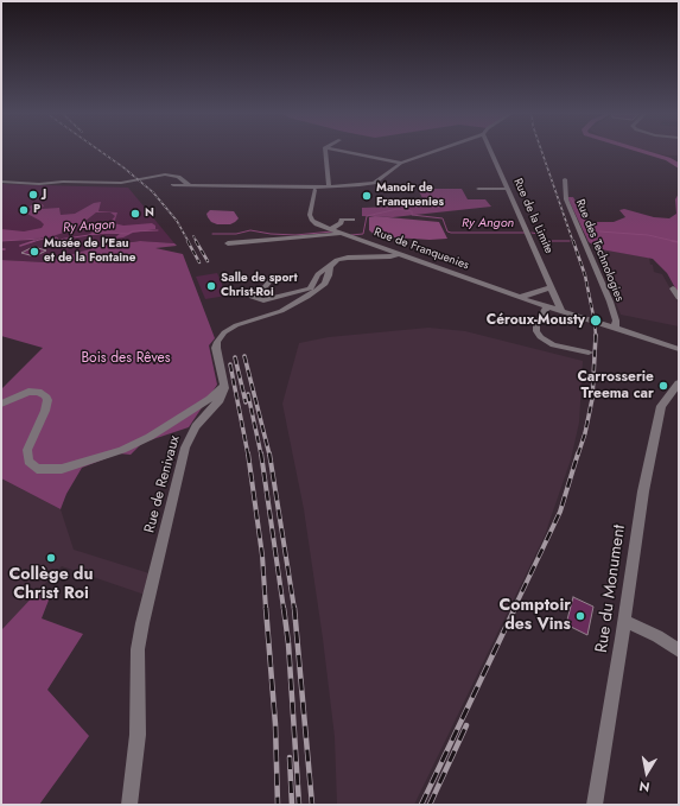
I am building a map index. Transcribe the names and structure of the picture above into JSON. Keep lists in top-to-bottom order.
{
  "streets": {
    "street": [
      "Rue de la Limite",
      "Rue de Franquenies",
      "Rue des Technologies",
      "Rue de Renivaux",
      "Rue du Monument"
    ]
  },
  "crossings": [
    ["Rue de la Limite", "Rue de Franquenies"],
    ["Rue de Franquenies", "Rue des Technologies"]
  ],
  "water": ["Ry Angon"],
  "parks": ["Bois des Rêves"],
  "places": [
    "J",
    "Manoir de Franquenies",
    "P",
    "N",
    "Musée de l'Eau et de la Fontaine",
    "Salle de sport Christ-Roi",
    "Céroux-Mousty",
    "Carrosserie Treema car",
    "Collège du Christ Roi",
    "Comptoir des Vins"
  ],
  "north": "bottom"
}
